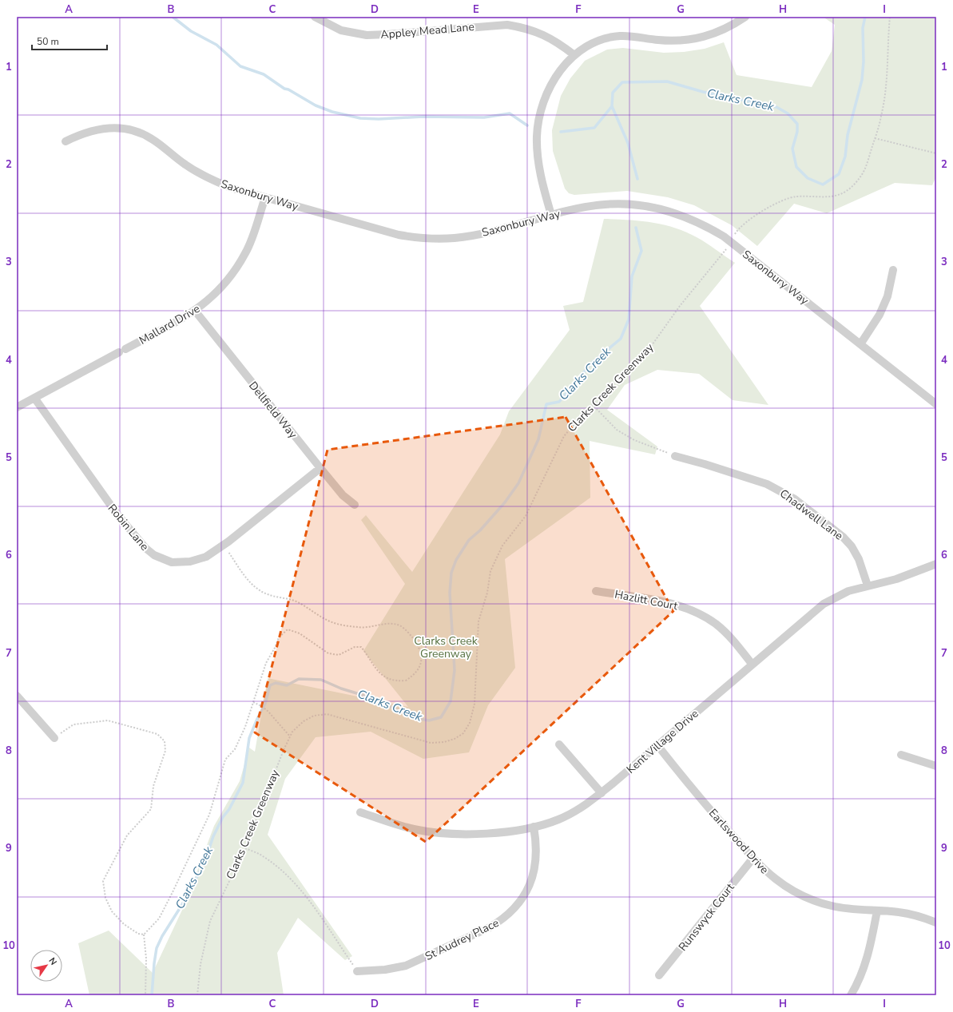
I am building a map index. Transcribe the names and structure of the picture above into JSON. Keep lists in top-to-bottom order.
{
  "streets": {
    "street": [
      "Appley Mead Lane",
      "Saxonbury Way",
      "Mallard Drive",
      "Dellfield Way",
      "Chadwell Lane",
      "Robin Lane",
      "Hazlitt Court",
      "Kent Village Drive",
      "Earlswood Drive",
      "Runswyck Court",
      "St Audrey Place"
    ],
    "path": ["Clarks Creek Greenway"]
  },
  "crossings": [
    ["Saxonbury Way", "Mallard Drive"],
    ["Saxonbury Way", "Clarks Creek Greenway"],
    ["Mallard Drive", "Dellfield Way"],
    ["Mallard Drive", "Robin Lane"],
    ["Dellfield Way", "Robin Lane"],
    ["Chadwell Lane", "Kent Village Drive"],
    ["Hazlitt Court", "Kent Village Drive"],
    ["Kent Village Drive", "Earlswood Drive"],
    ["Kent Village Drive", "St Audrey Place"],
    ["Earlswood Drive", "Runswyck Court"]
  ],
  "water": ["Clarks Creek"],
  "parks": ["Clarks Creek Greenway"],
  "scale_bar": "50 m",
  "north": "top right",
  "grid": {
    "columns": [
      "A",
      "B",
      "C",
      "D",
      "E",
      "F",
      "G",
      "H",
      "I"
    ],
    "rows": [
      "1",
      "2",
      "3",
      "4",
      "5",
      "6",
      "7",
      "8",
      "9",
      "10"
    ]
  }
}
